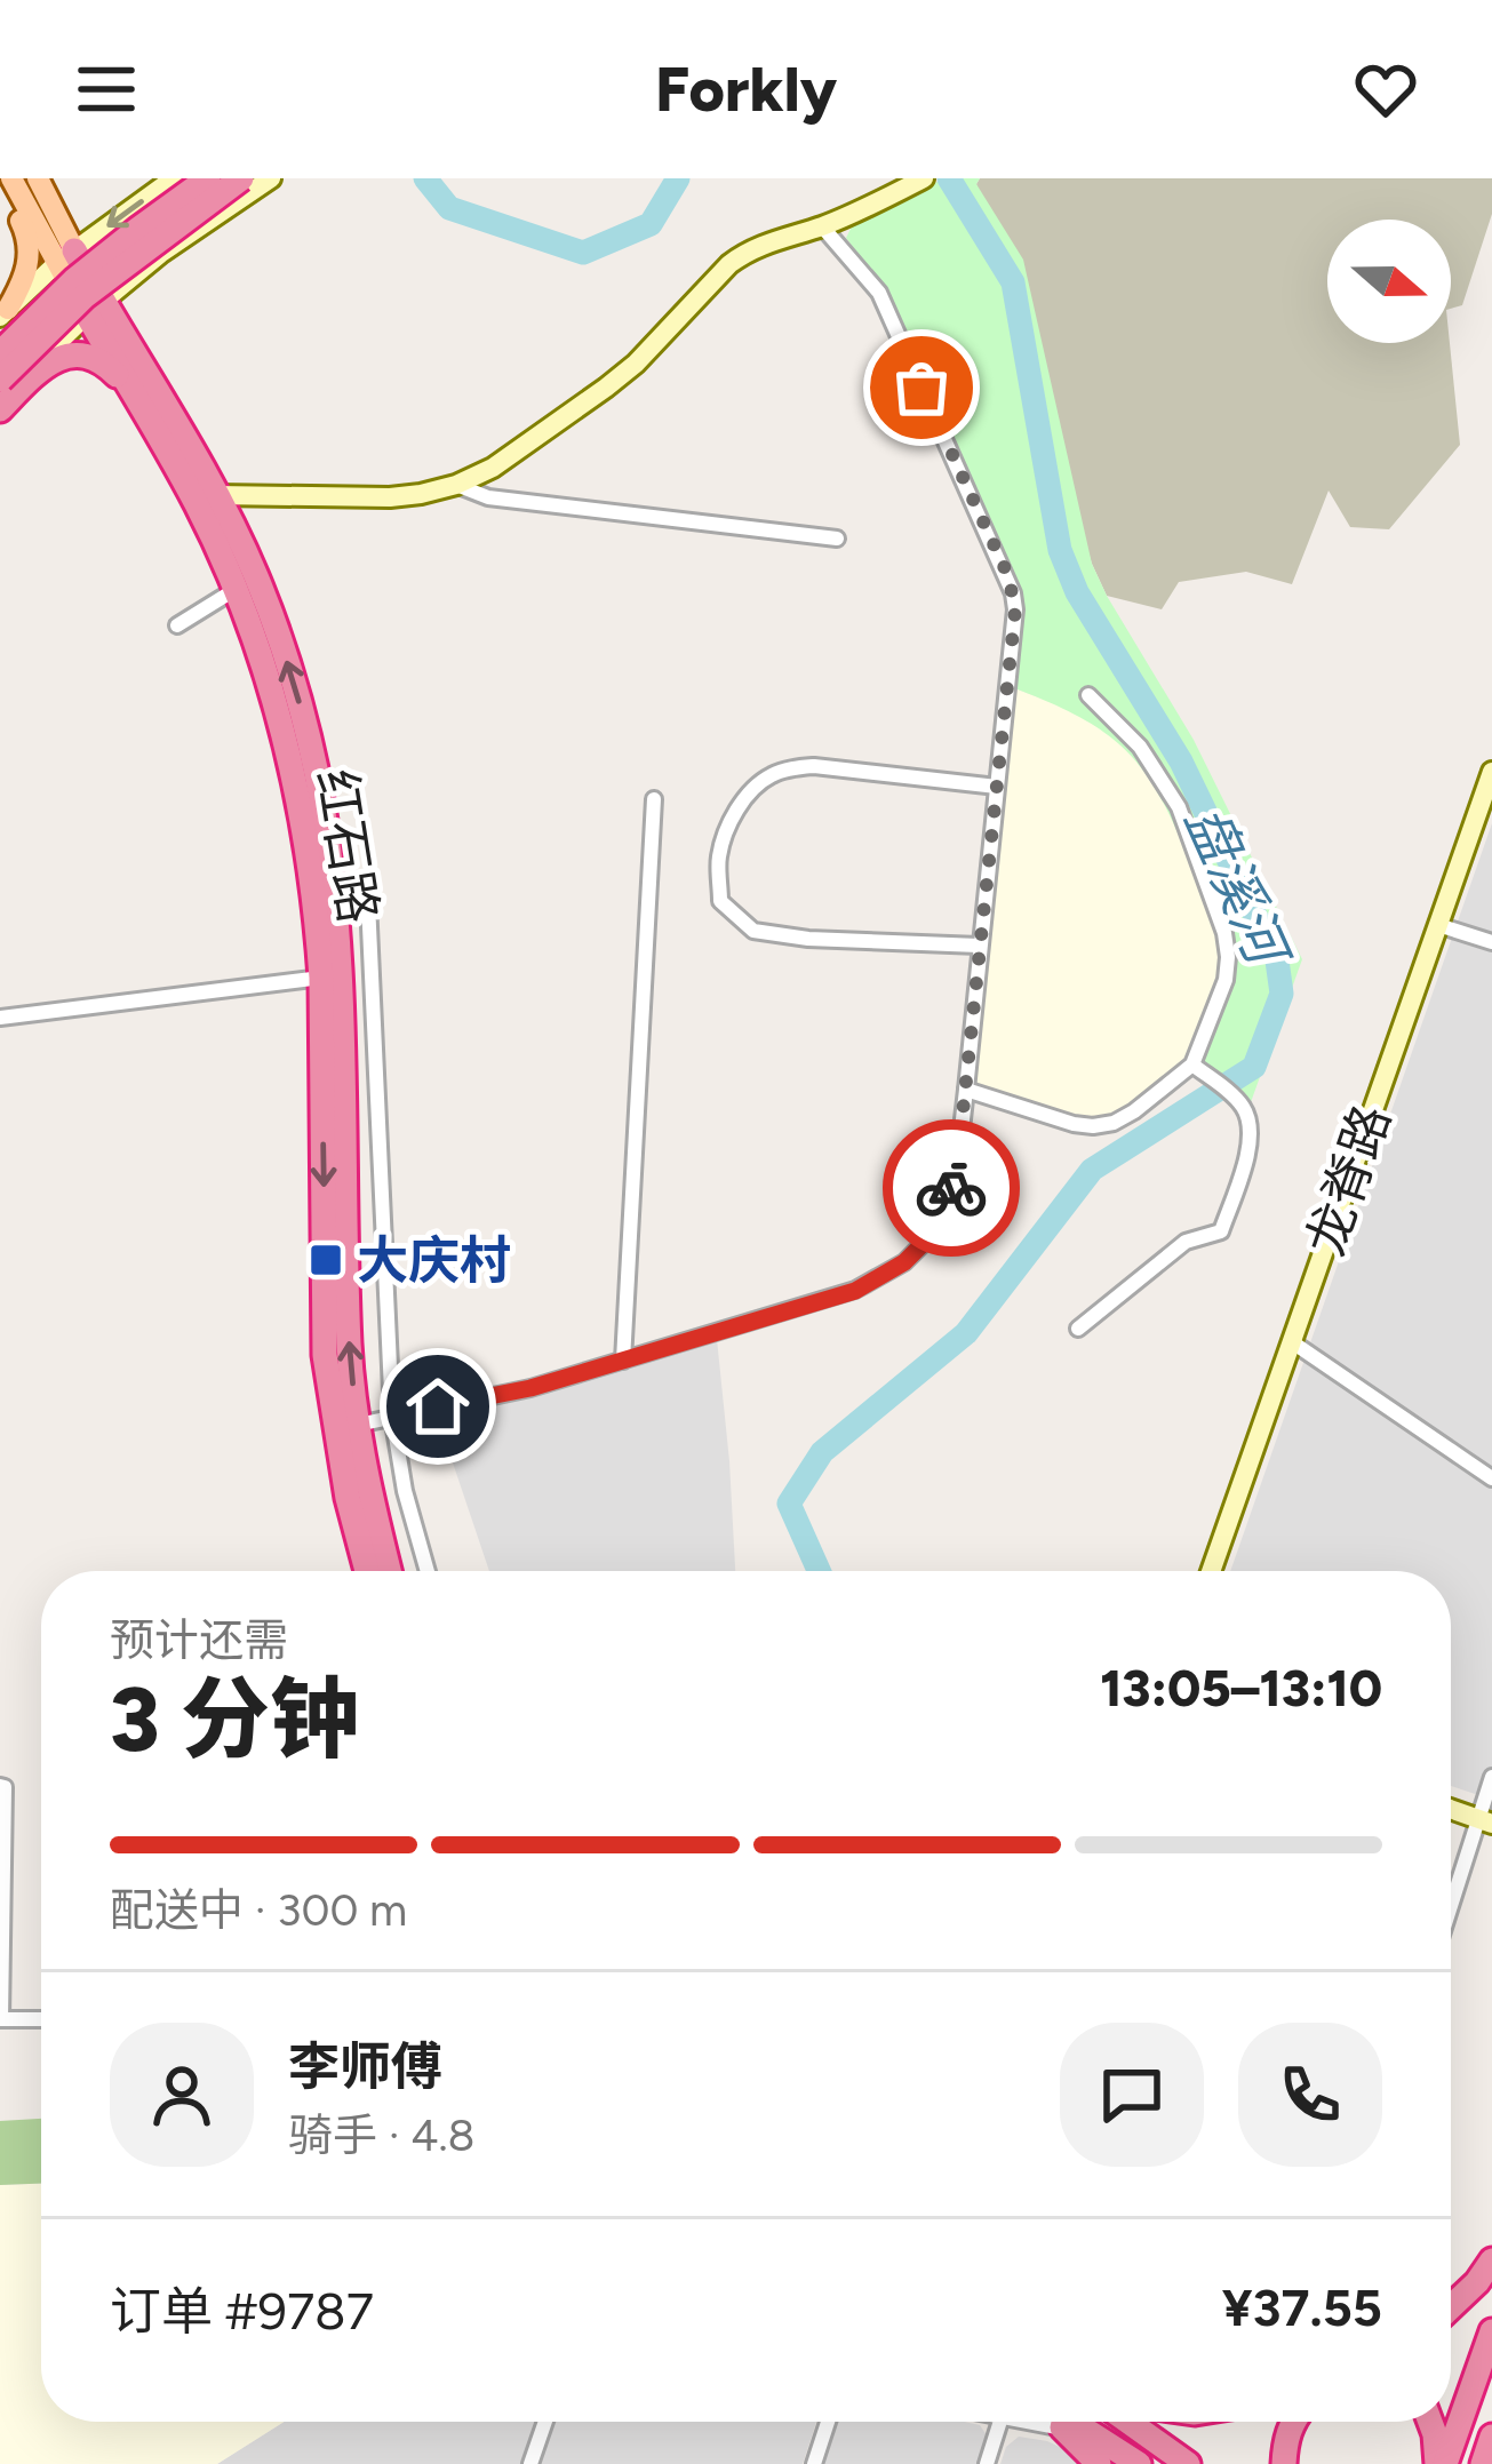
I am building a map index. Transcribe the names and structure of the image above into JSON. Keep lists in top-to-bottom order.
{
  "streets": {
    "highway": ["红石路"],
    "street": ["龙脊路"]
  },
  "water": ["盘溪河"],
  "places": {
    "transit": ["大庆村"]
  },
  "north": "right",
  "page": {
    "header": "Forkly",
    "heading": ["3 分钟", "预计还需", "13:05–13:10"],
    "panel": [
      "李师傅",
      "骑手 · 4.8",
      "订单 #9787",
      "¥37.55"
    ],
    "bar": "配送中 · 300 m"
  }
}
